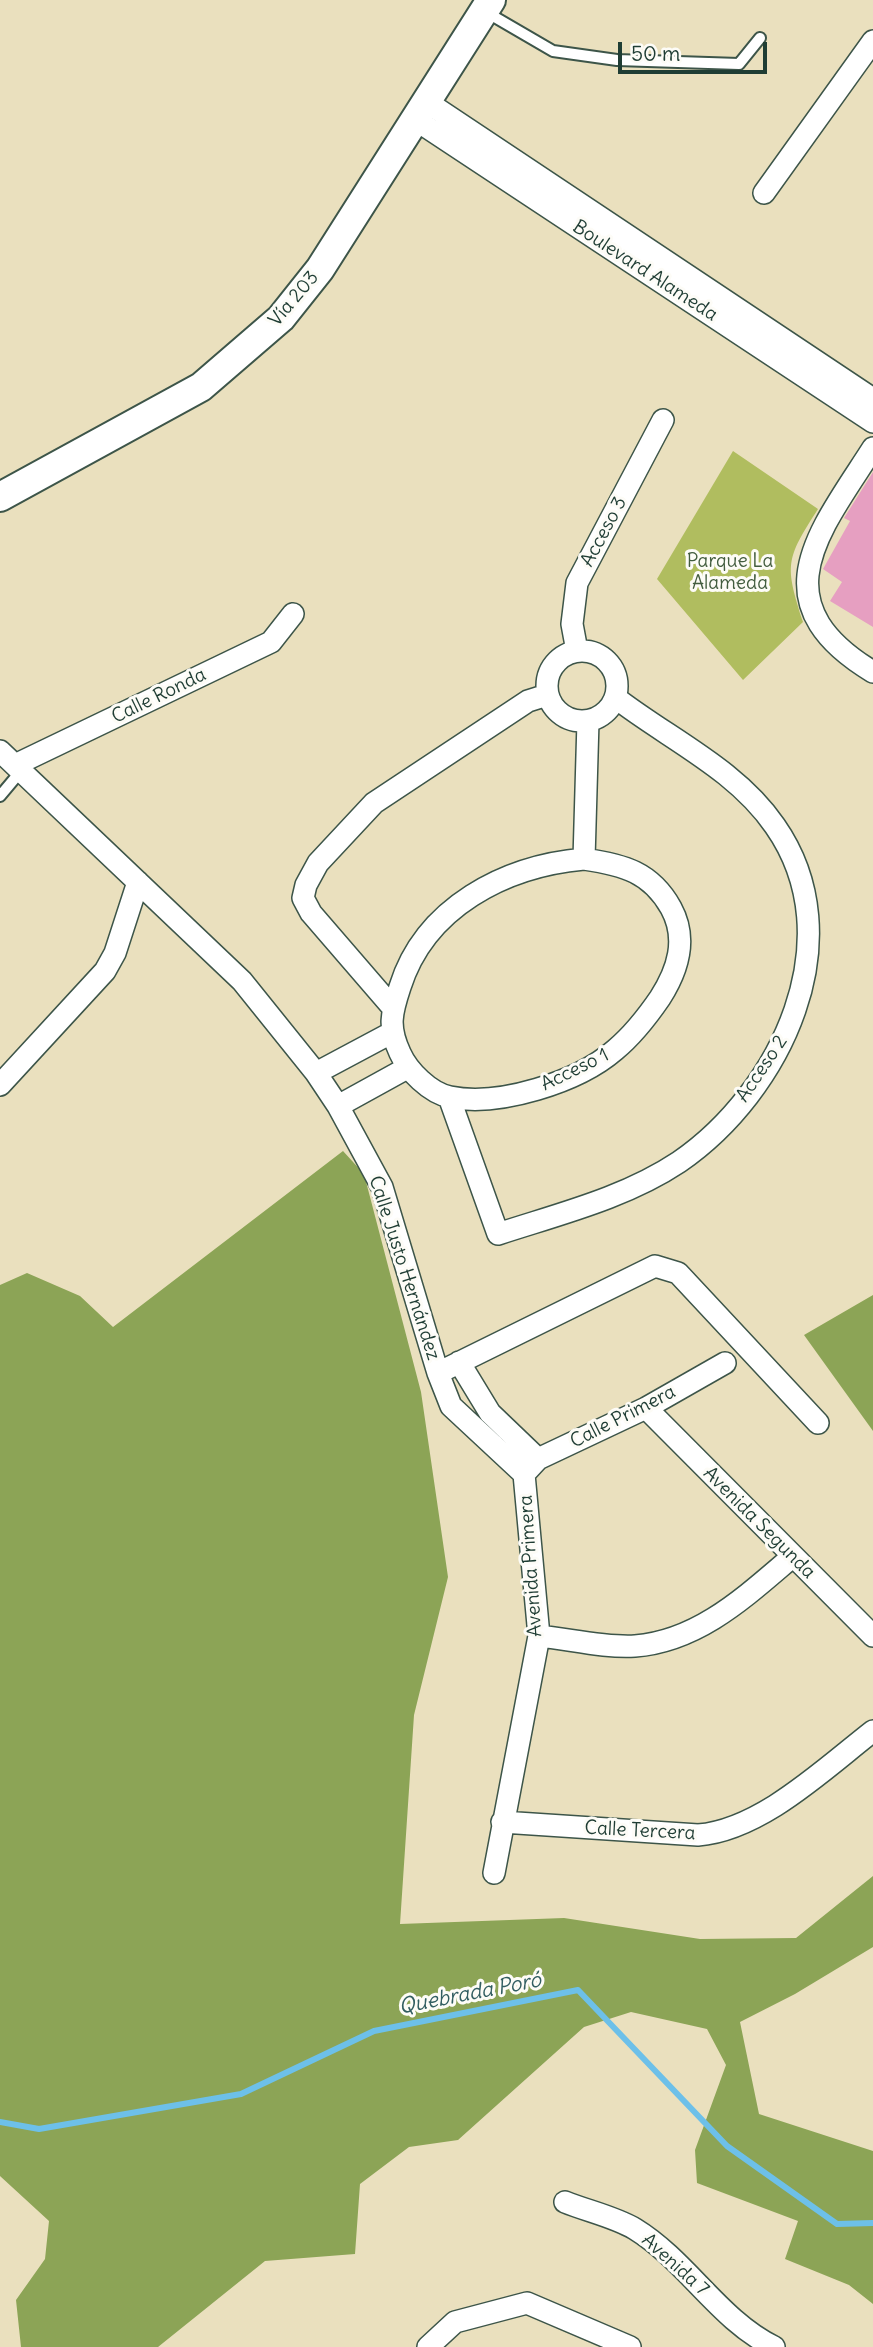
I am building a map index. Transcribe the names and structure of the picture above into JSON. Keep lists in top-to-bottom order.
{
  "streets": {
    "main road": ["Vía 203"],
    "street": [
      "Boulevard Alameda",
      "Acceso 3",
      "Calle Ronda",
      "Acceso 2",
      "Acceso 1",
      "Calle Justo Hernández",
      "Calle Primera",
      "Avenida Segunda",
      "Avenida Primera",
      "Calle Tercera",
      "Avenida 7"
    ]
  },
  "crossings": [
    ["Boulevard Alameda", "Vía 203"],
    ["Acceso 3", "Acceso 2"],
    ["Calle Ronda", "Calle Justo Hernández"],
    ["Acceso 2", "Acceso 1"],
    ["Calle Justo Hernández", "Avenida Primera"],
    ["Calle Primera", "Avenida Segunda"],
    ["Calle Primera", "Avenida Primera"],
    ["Avenida Primera", "Calle Tercera"]
  ],
  "water": ["Quebrada Poró"],
  "parks": ["Parque La Alameda"],
  "scale_bar": "50 m"
}
